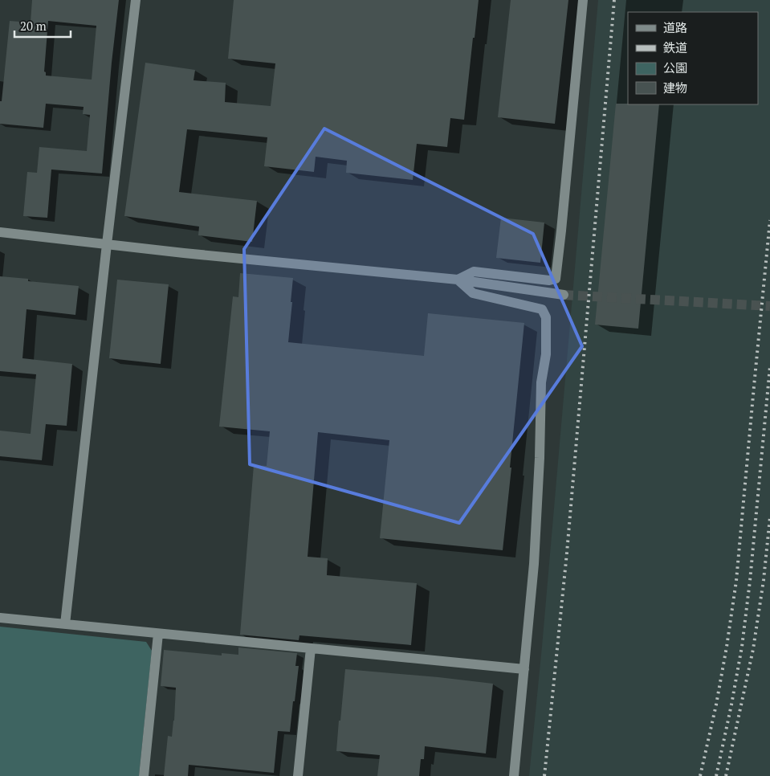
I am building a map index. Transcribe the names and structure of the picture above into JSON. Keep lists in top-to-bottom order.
{
  "legend": [
    "道路",
    "鉄道",
    "公園",
    "建物"
  ],
  "scale_bar": "20 m"
}
